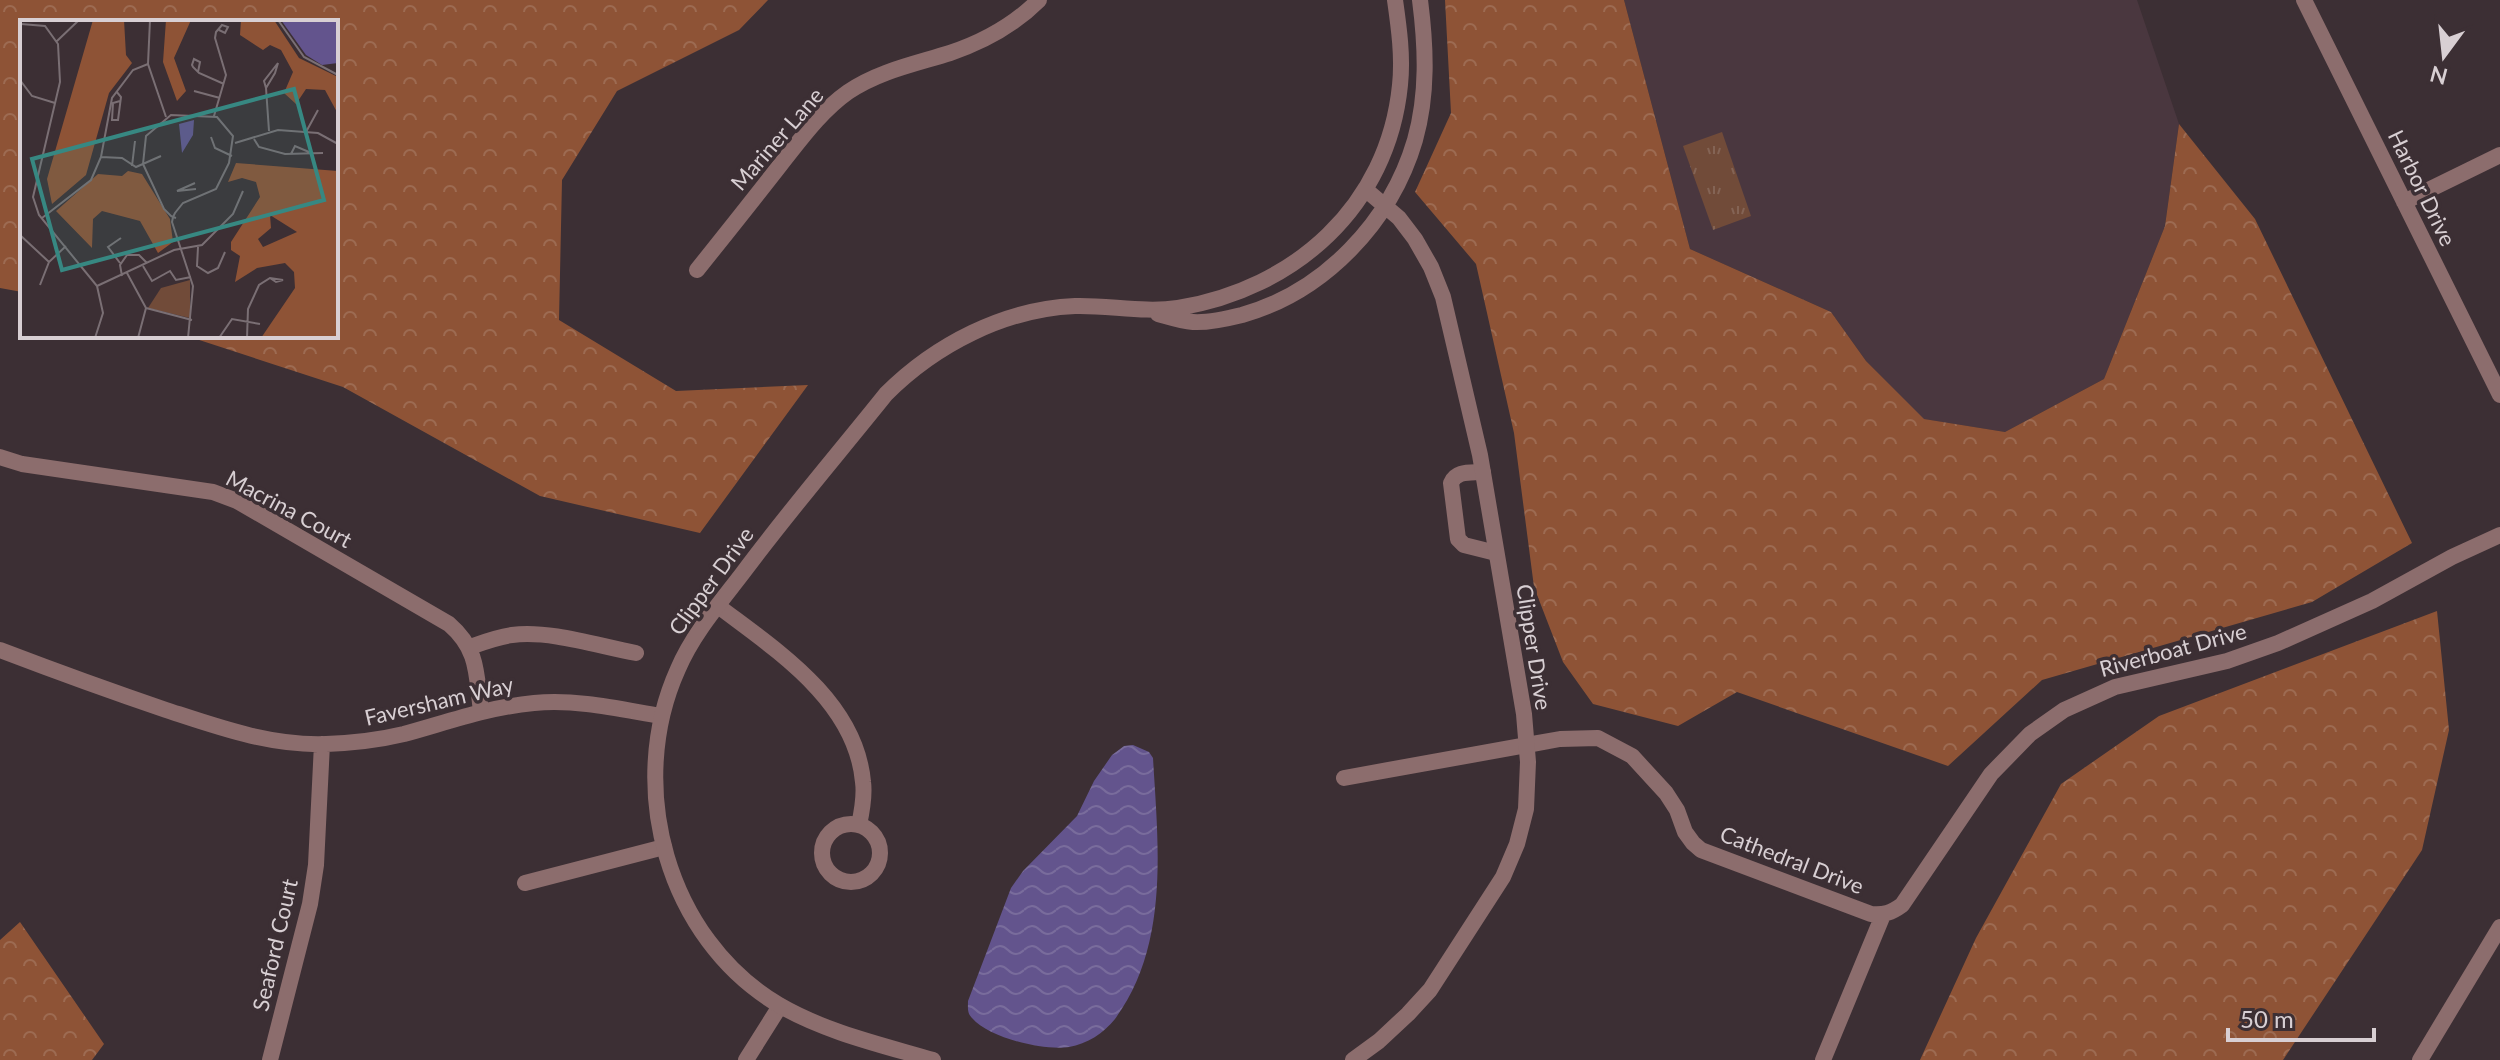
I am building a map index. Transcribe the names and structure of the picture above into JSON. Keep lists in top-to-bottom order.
{
  "streets": {
    "street": [
      "Mariner Lane",
      "Harbor Drive",
      "Macrina Court",
      "Clipper Drive",
      "Riverboat Drive",
      "Faversham Way",
      "Cathedral Drive",
      "Seaford Court"
    ]
  },
  "crossings": [
    ["Clipper Drive", "Faversham Way"],
    ["Clipper Drive", "Cathedral Drive"],
    ["Riverboat Drive", "Cathedral Drive"],
    ["Faversham Way", "Seaford Court"]
  ],
  "scale_bar": "50 m",
  "north": "bottom"
}
